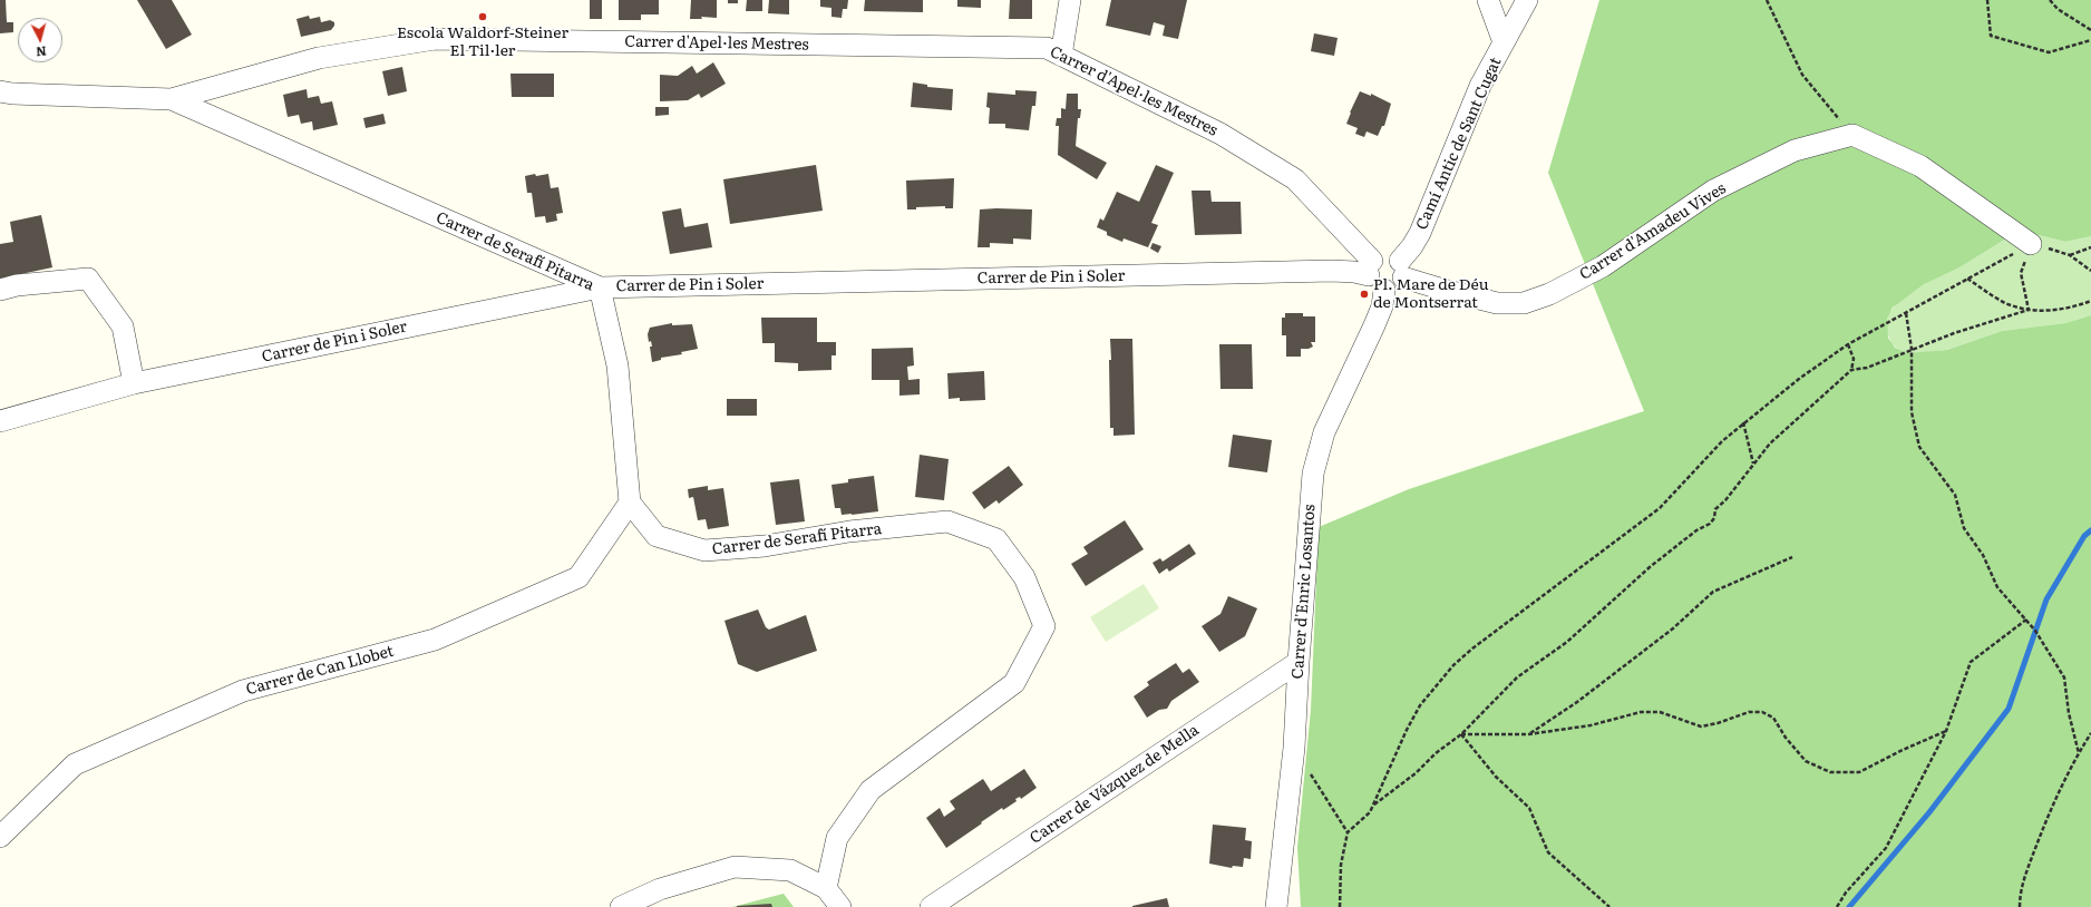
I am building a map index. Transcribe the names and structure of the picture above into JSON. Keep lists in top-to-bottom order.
{
  "streets": {
    "street": [
      "Carrer d'Apel·les Mestres",
      "Camí Antic de Sant Cugat",
      "Carrer d'Amadeu Vives",
      "Carrer de Serafí Pitarra",
      "Carrer de Pin i Soler",
      "Carrer d'Enric Losantos",
      "Carrer de Can Llobet",
      "Carrer de Vázquez de Mella"
    ]
  },
  "crossings": [
    ["Carrer d'Apel·les Mestres", "Camí Antic de Sant Cugat"],
    ["Carrer d'Apel·les Mestres", "Carrer d'Amadeu Vives"],
    ["Carrer d'Apel·les Mestres", "Carrer de Serafí Pitarra"],
    ["Carrer d'Apel·les Mestres", "Carrer de Pin i Soler"],
    ["Carrer d'Apel·les Mestres", "Carrer d'Enric Losantos"],
    ["Camí Antic de Sant Cugat", "Carrer d'Amadeu Vives"],
    ["Camí Antic de Sant Cugat", "Carrer de Pin i Soler"],
    ["Camí Antic de Sant Cugat", "Carrer d'Enric Losantos"],
    ["Carrer d'Amadeu Vives", "Carrer de Pin i Soler"],
    ["Carrer d'Amadeu Vives", "Carrer d'Enric Losantos"],
    ["Carrer de Serafí Pitarra", "Carrer de Pin i Soler"],
    ["Carrer de Serafí Pitarra", "Carrer de Can Llobet"],
    ["Carrer de Pin i Soler", "Carrer d'Enric Losantos"],
    ["Carrer d'Enric Losantos", "Carrer de Vázquez de Mella"]
  ],
  "places": ["Escola Waldorf-Steiner El Til·ler", "Pl. Mare de Déu de Montserrat"],
  "north": "bottom"
}
